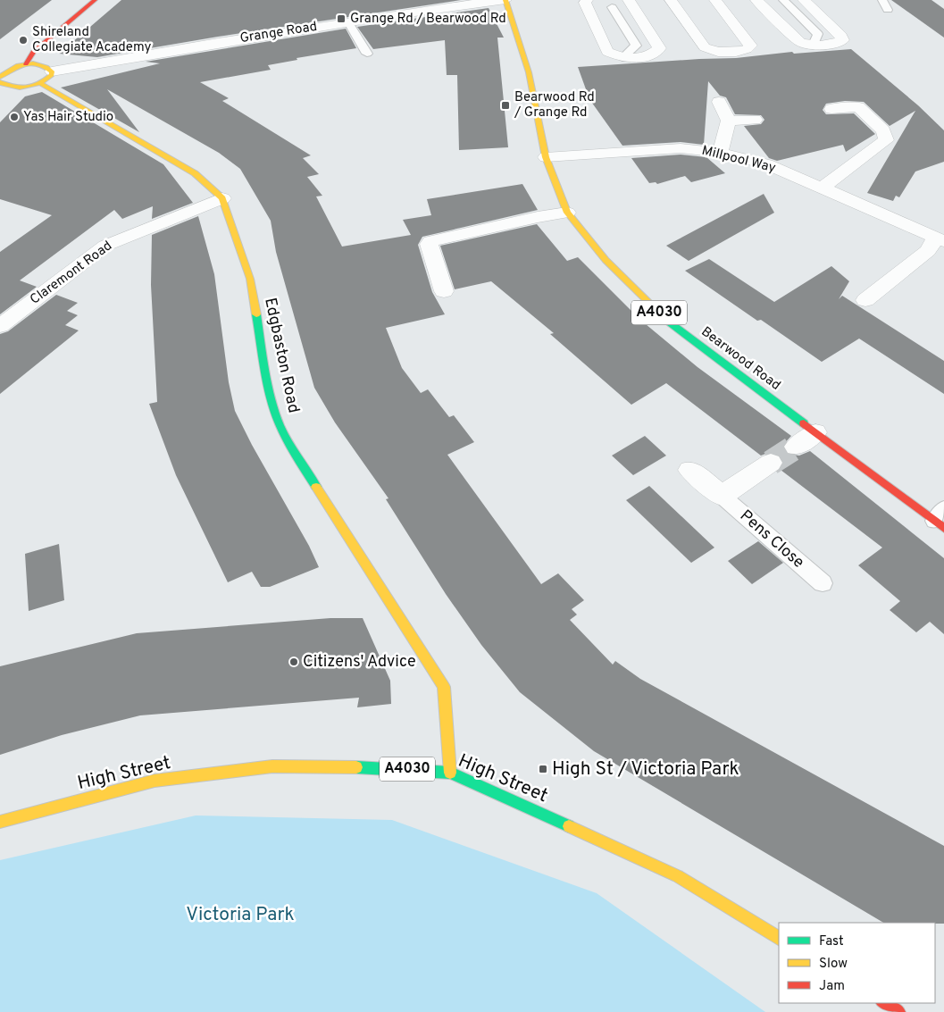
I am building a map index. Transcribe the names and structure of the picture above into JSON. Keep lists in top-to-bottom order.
{
  "streets": {
    "main road": [
      "A4030",
      "Edgbaston Road",
      "Bearwood Road",
      "High Street"
    ],
    "street": [
      "Grange Road",
      "Millpool Way",
      "Claremont Road",
      "Pens Close"
    ]
  },
  "crossings": [
    ["Grange Road", "Bearwood Road"],
    ["Millpool Way", "Bearwood Road"],
    ["Claremont Road", "Edgbaston Road"],
    ["Edgbaston Road", "High Street"]
  ],
  "parks": ["Victoria Park"],
  "places": {
    "transit": ["Grange Rd / Bearwood Rd", "Bearwood Rd / Grange Rd", "High St / Victoria Park"],
    "other": ["Shireland Collegiate Academy", "Yas Hair Studio", "Citizens' Advice"]
  },
  "legend": ["Fast", "Slow", "Jam"]
}
